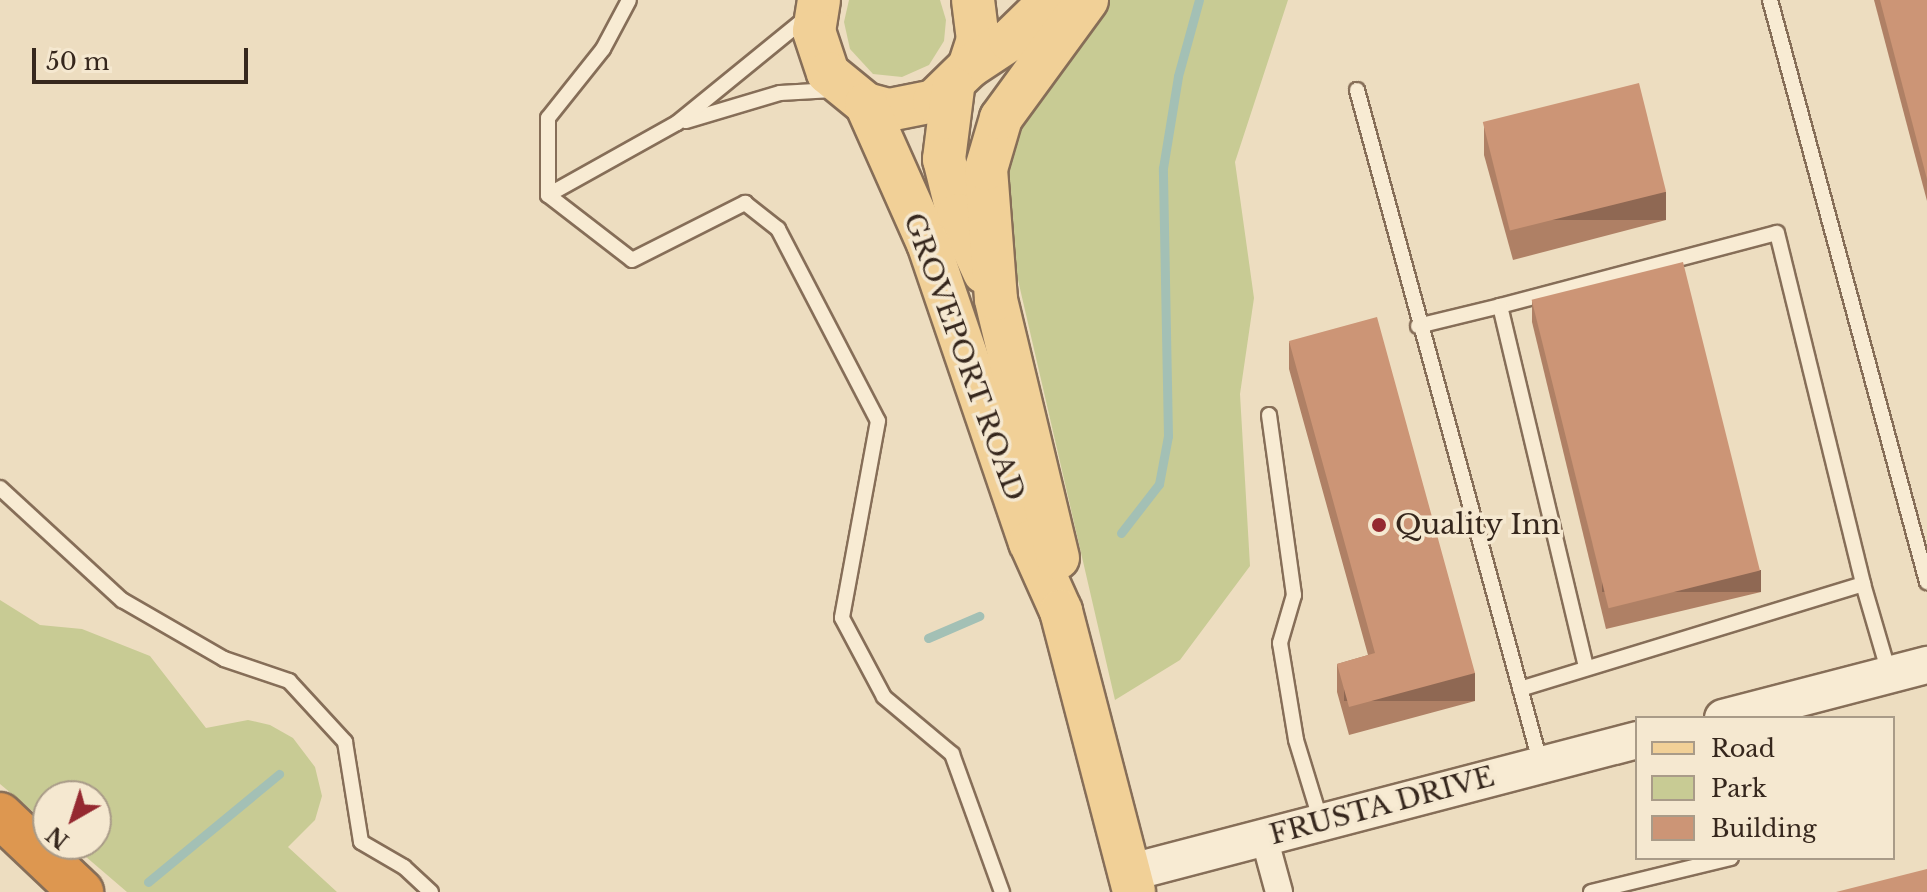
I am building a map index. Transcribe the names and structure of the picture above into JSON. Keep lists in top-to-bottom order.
{
  "streets": {
    "main road": ["GROVEPORT ROAD"],
    "street": ["FRUSTA DRIVE"]
  },
  "crossings": [
    ["GROVEPORT ROAD", "FRUSTA DRIVE"]
  ],
  "places": ["Quality Inn"],
  "legend": ["Road", "Park", "Building"],
  "scale_bar": "50 m",
  "north": "bottom left"
}
